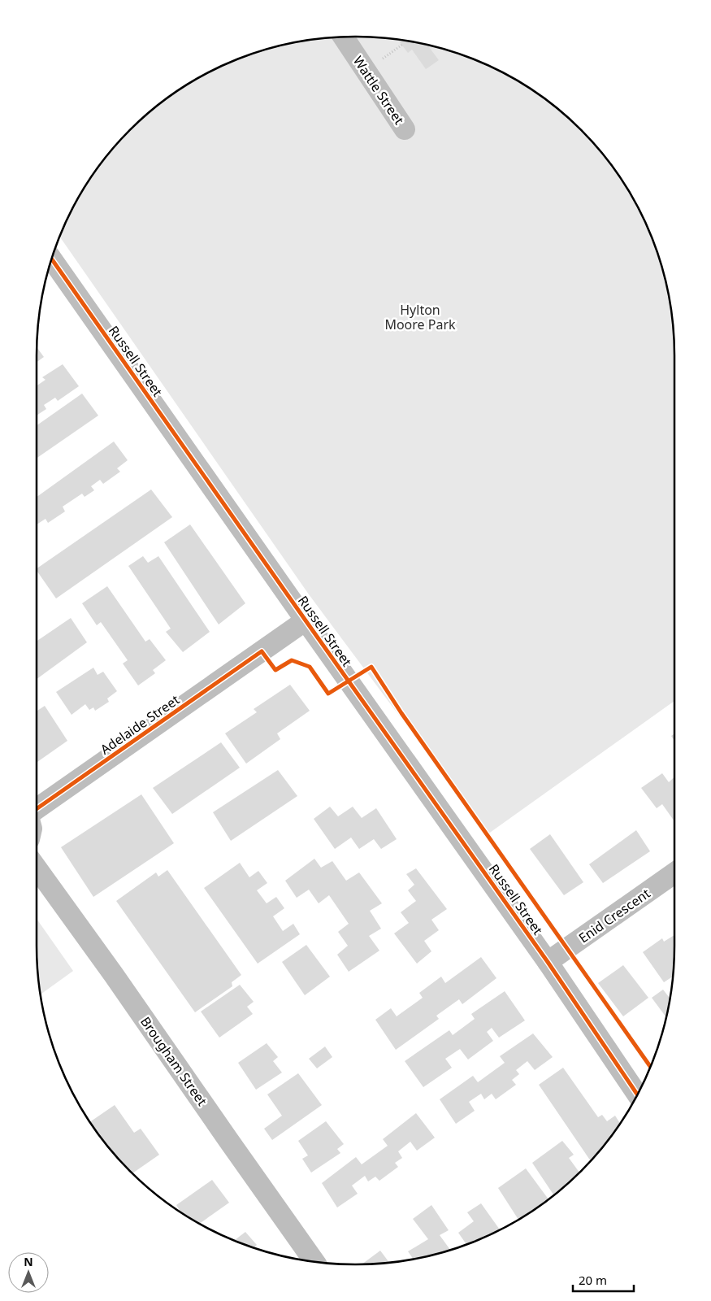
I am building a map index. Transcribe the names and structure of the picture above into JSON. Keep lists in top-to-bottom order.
{
  "streets": {
    "street": [
      "Wattle Street",
      "Russell Street",
      "Adelaide Street",
      "Enid Crescent",
      "Brougham Street"
    ]
  },
  "crossings": [
    ["Russell Street", "Adelaide Street"],
    ["Russell Street", "Enid Crescent"]
  ],
  "parks": ["Hylton Moore Park"],
  "scale_bar": "20 m",
  "north": "top"
}
